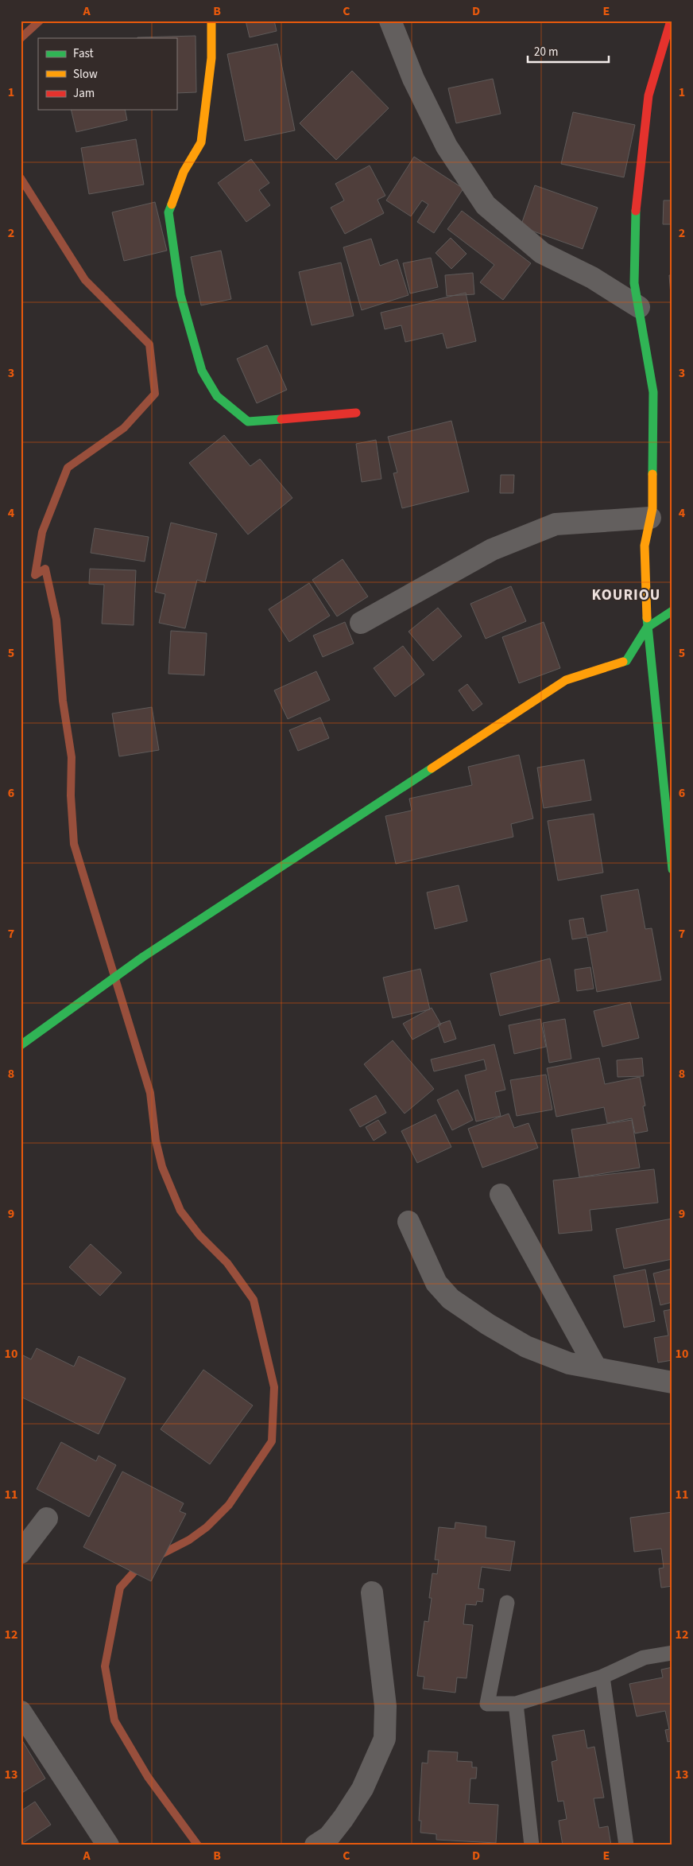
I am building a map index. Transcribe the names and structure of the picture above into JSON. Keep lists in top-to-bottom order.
{
  "districts": ["KOURIOU"],
  "legend": ["Fast", "Slow", "Jam"],
  "scale_bar": "20 m",
  "grid": {
    "columns": [
      "A",
      "B",
      "C",
      "D",
      "E"
    ],
    "rows": [
      "1",
      "2",
      "3",
      "4",
      "5",
      "6",
      "7",
      "8",
      "9",
      "10",
      "11",
      "12",
      "13"
    ]
  }
}
